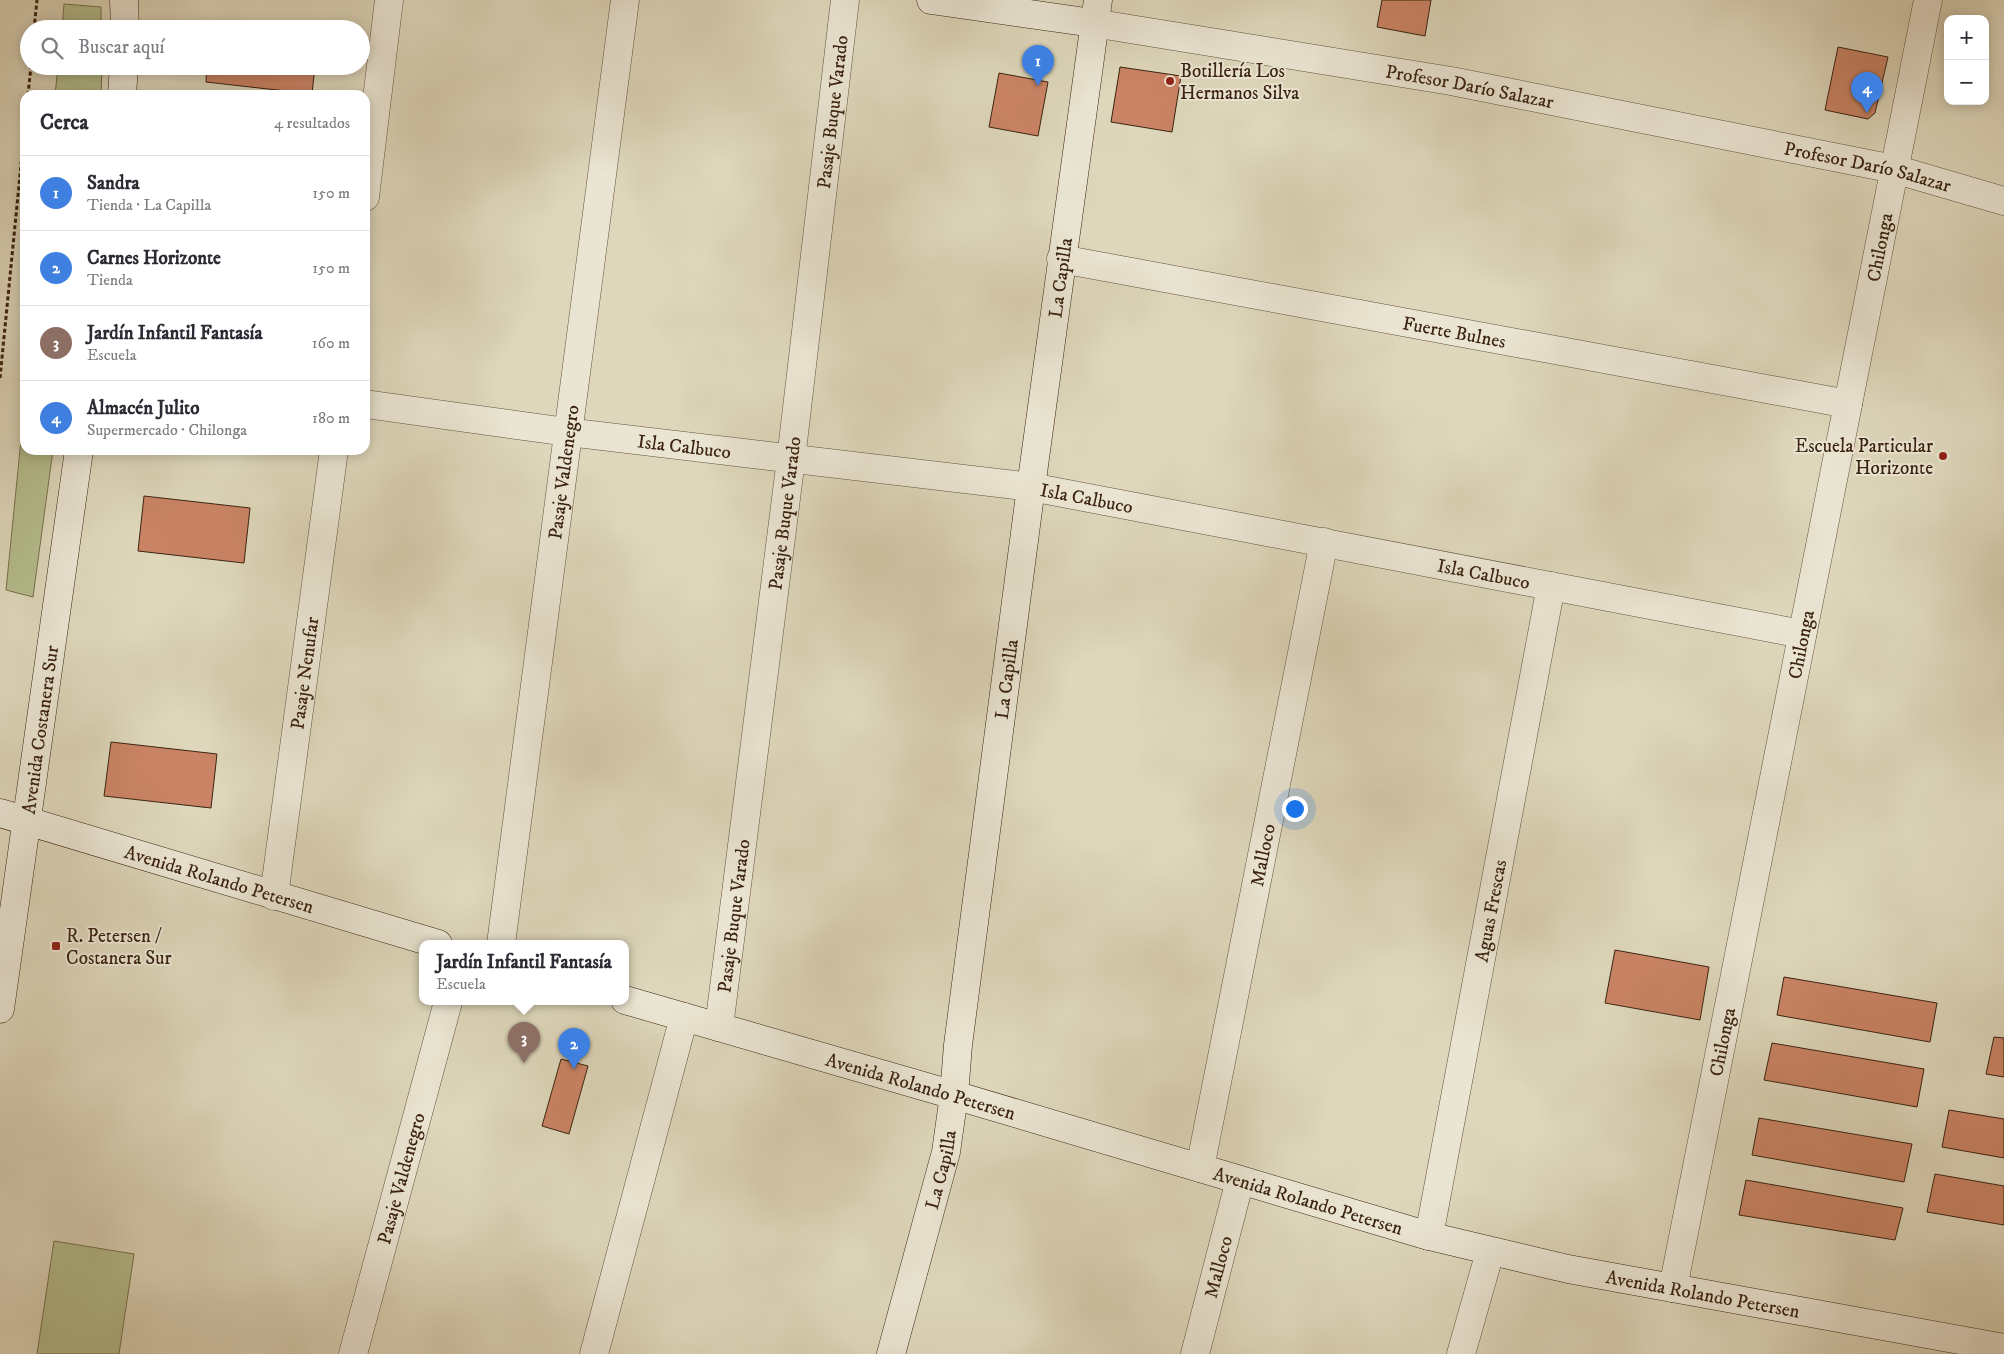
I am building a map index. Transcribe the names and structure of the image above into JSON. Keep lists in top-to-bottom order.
{
  "streets": {
    "street": [
      "Profesor Darío Salazar",
      "Pasaje Buque Varado",
      "Chilonga",
      "La Capilla",
      "Fuerte Bulnes",
      "Isla Calbuco",
      "Pasaje Valdenegro",
      "Pasaje Nenufar",
      "Avenida Costanera Sur",
      "Malloco",
      "Avenida Rolando Petersen",
      "Aguas Frescas"
    ]
  },
  "crossings": [
    ["Profesor Darío Salazar", "Chilonga"],
    ["Profesor Darío Salazar", "La Capilla"],
    ["Pasaje Buque Varado", "Isla Calbuco"],
    ["Pasaje Buque Varado", "Avenida Rolando Petersen"],
    ["Chilonga", "Fuerte Bulnes"],
    ["Chilonga", "Isla Calbuco"],
    ["Chilonga", "Avenida Rolando Petersen"],
    ["La Capilla", "Fuerte Bulnes"],
    ["La Capilla", "Isla Calbuco"],
    ["La Capilla", "Avenida Rolando Petersen"],
    ["Isla Calbuco", "Pasaje Valdenegro"],
    ["Isla Calbuco", "Malloco"],
    ["Isla Calbuco", "Aguas Frescas"],
    ["Pasaje Nenufar", "Avenida Rolando Petersen"],
    ["Avenida Costanera Sur", "Avenida Rolando Petersen"],
    ["Malloco", "Avenida Rolando Petersen"],
    ["Avenida Rolando Petersen", "Aguas Frescas"]
  ],
  "places": {
    "other": ["Botillería Los Hermanos Silva", "Escuela Particular Horizonte"],
    "transit": ["R. Petersen / Costanera Sur"]
  },
  "page": {
    "map_buttons": ["+", "−"],
    "search": "Buscar aquí",
    "pins": [
      "1",
      "4",
      "3",
      "2"
    ],
    "heading": ["Cerca", "4 resultados"],
    "list": [
      {
        "mark": "1",
        "name": "Sandra",
        "note": "Tienda · La Capilla",
        "value": "150 m"
      },
      {
        "mark": "2",
        "name": "Carnes Horizonte",
        "note": "Tienda",
        "value": "150 m"
      },
      {
        "mark": "3",
        "name": "Jardín Infantil Fantasía",
        "note": "Escuela",
        "value": "160 m"
      },
      {
        "mark": "4",
        "name": "Almacén Julito",
        "note": "Supermercado · Chilonga",
        "value": "180 m"
      }
    ],
    "popup": ["Jardín Infantil Fantasía", "Escuela"]
  }
}
